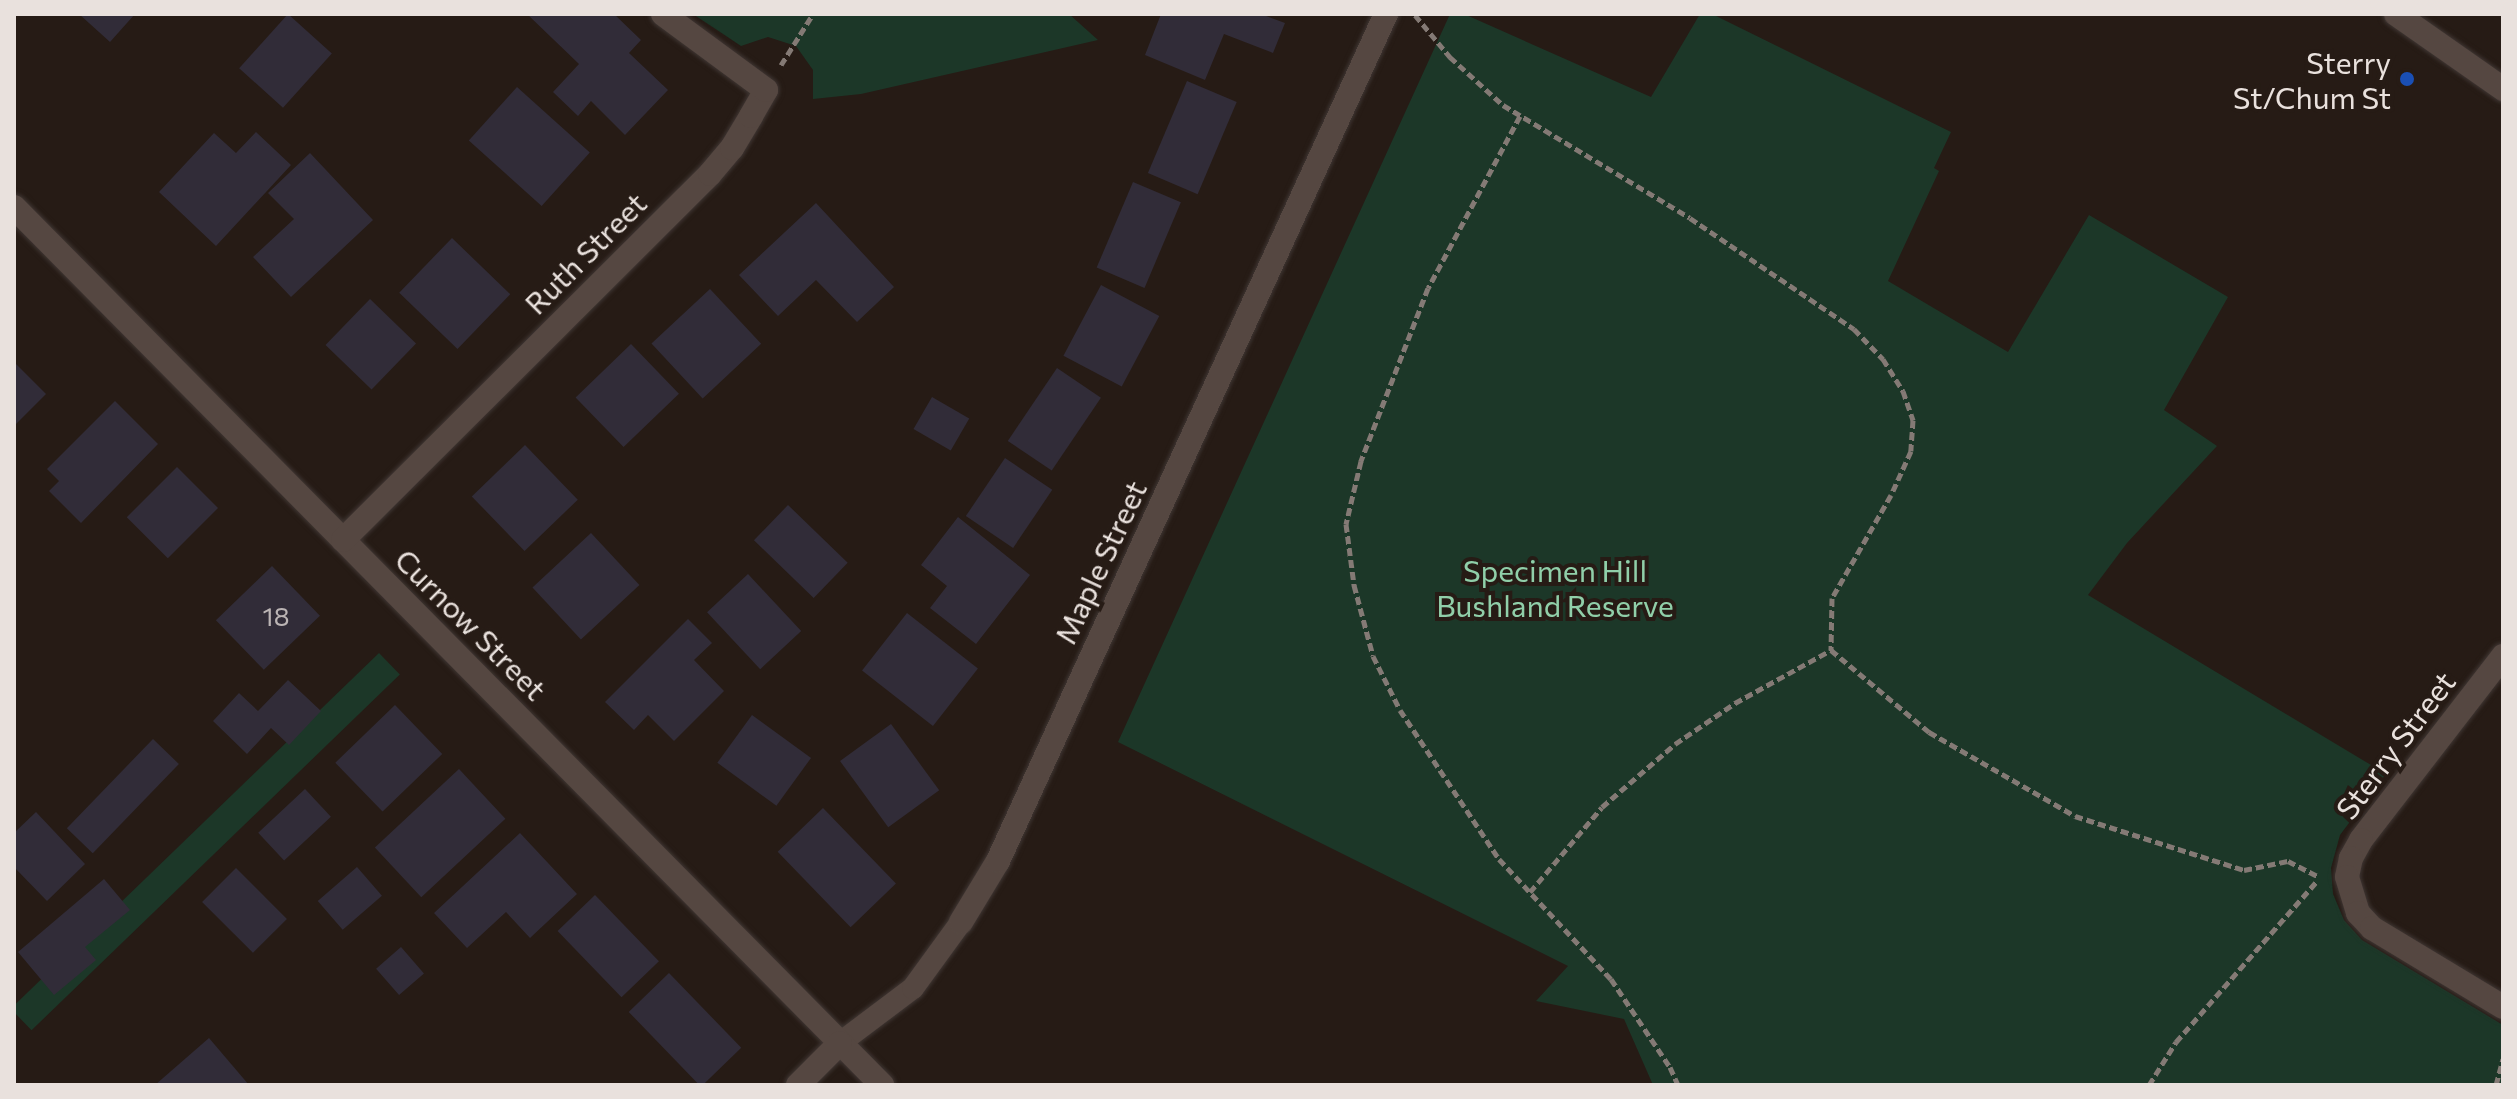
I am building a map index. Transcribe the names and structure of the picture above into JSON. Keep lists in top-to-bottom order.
{
  "streets": {
    "street": [
      "Ruth Street",
      "Maple Street",
      "Curnow Street",
      "Sterry Street"
    ]
  },
  "crossings": [
    ["Ruth Street", "Curnow Street"],
    ["Maple Street", "Curnow Street"]
  ],
  "parks": ["Specimen Hill Bushland Reserve"],
  "places": ["Sterry St/Chum St"],
  "house_numbers": ["18"]
}
